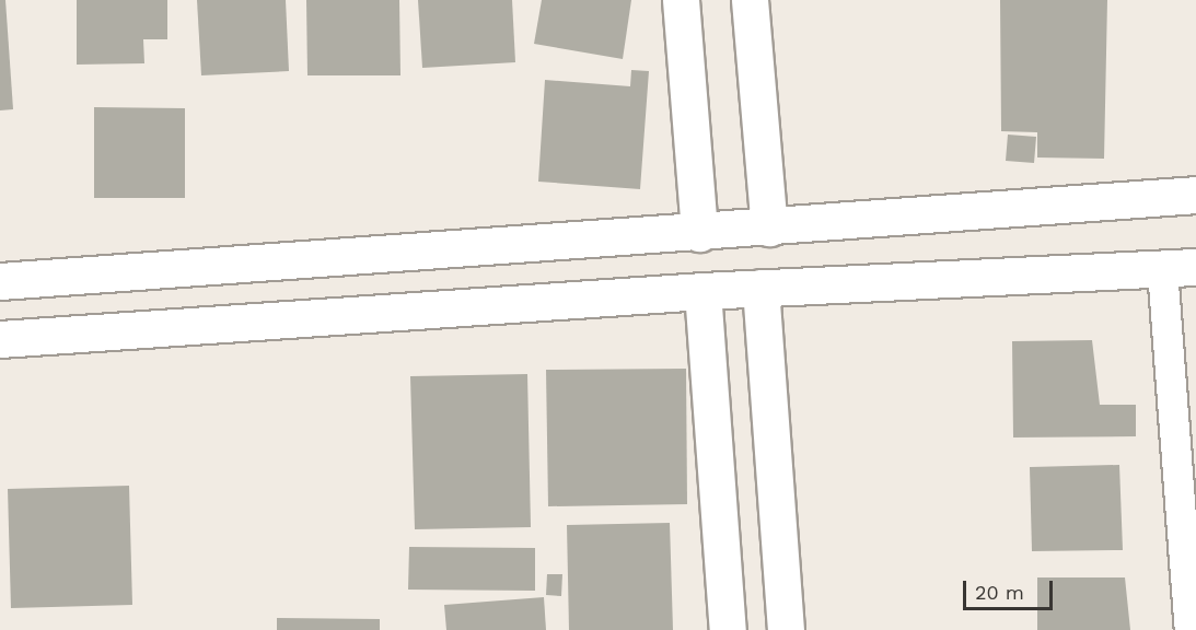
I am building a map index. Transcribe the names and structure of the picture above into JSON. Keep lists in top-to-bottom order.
{
  "scale_bar": "20 m"
}
